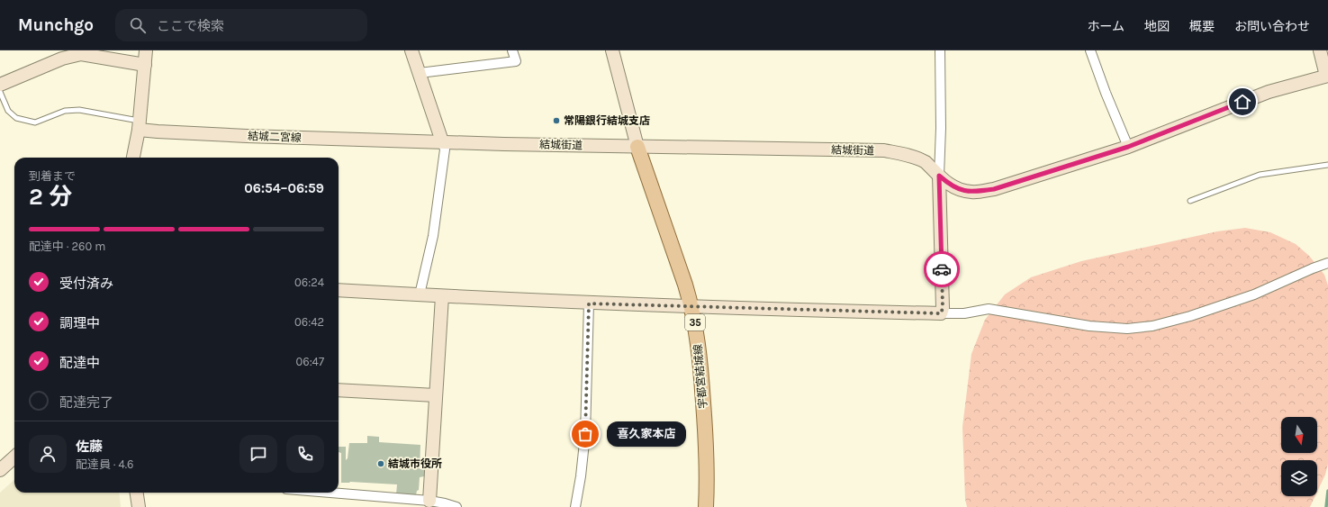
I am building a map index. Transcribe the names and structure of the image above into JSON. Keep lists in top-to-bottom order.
{
  "streets": {
    "main road": [
      "結城二宮線",
      "結城街道",
      "35",
      "宇都宮結城線"
    ]
  },
  "crossings": [
    ["結城二宮線", "結城街道"],
    ["結城街道", "宇都宮結城線"]
  ],
  "places": ["常陽銀行結城支店", "喜久家本店", "結城市役所"],
  "north": "bottom",
  "page": {
    "header": "Munchgo",
    "search": "ここで検索",
    "nav": [
      "ホーム",
      "地図",
      "概要",
      "お問い合わせ"
    ],
    "heading": ["2 分", "到着まで", "06:54–06:59"],
    "panel": ["佐藤", "配達員 · 4.6"],
    "bar": "配達中 · 260 m",
    "list": [
      ["受付済み", "06:24"],
      ["調理中", "06:42"],
      ["配達中", "06:47"],
      "配達完了"
    ],
    "bubble": "喜久家本店"
  }
}
